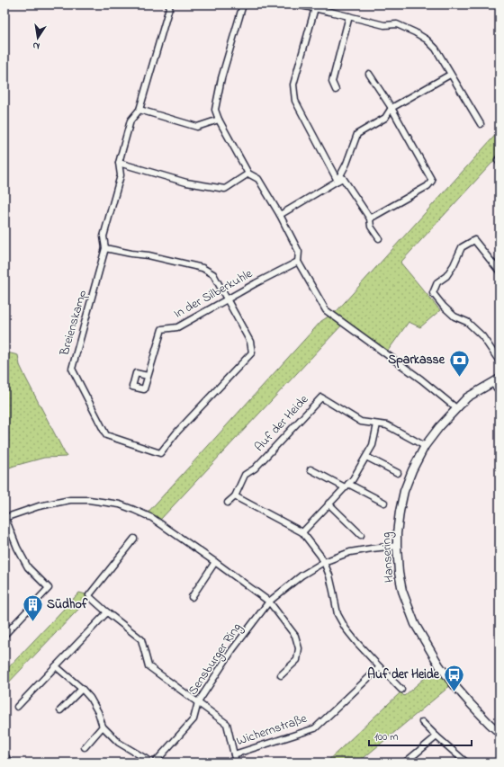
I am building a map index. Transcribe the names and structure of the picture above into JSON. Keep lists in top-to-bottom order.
{
  "streets": {
    "street": [
      "In der Silberkuhle",
      "Breienskamp",
      "Auf der Heide",
      "Hansering",
      "Sensburger Ring",
      "Wichernstraße"
    ]
  },
  "crossings": [
    ["In der Silberkuhle", "Breienskamp"],
    ["Auf der Heide", "Hansering"],
    ["Hansering", "Sensburger Ring"],
    ["Sensburger Ring", "Wichernstraße"]
  ],
  "places": {
    "bank": ["Sparkasse"],
    "building": ["Südhof"],
    "bus stop": ["Auf der Heide"]
  },
  "scale_bar": "100 m",
  "north": "bottom"
}
